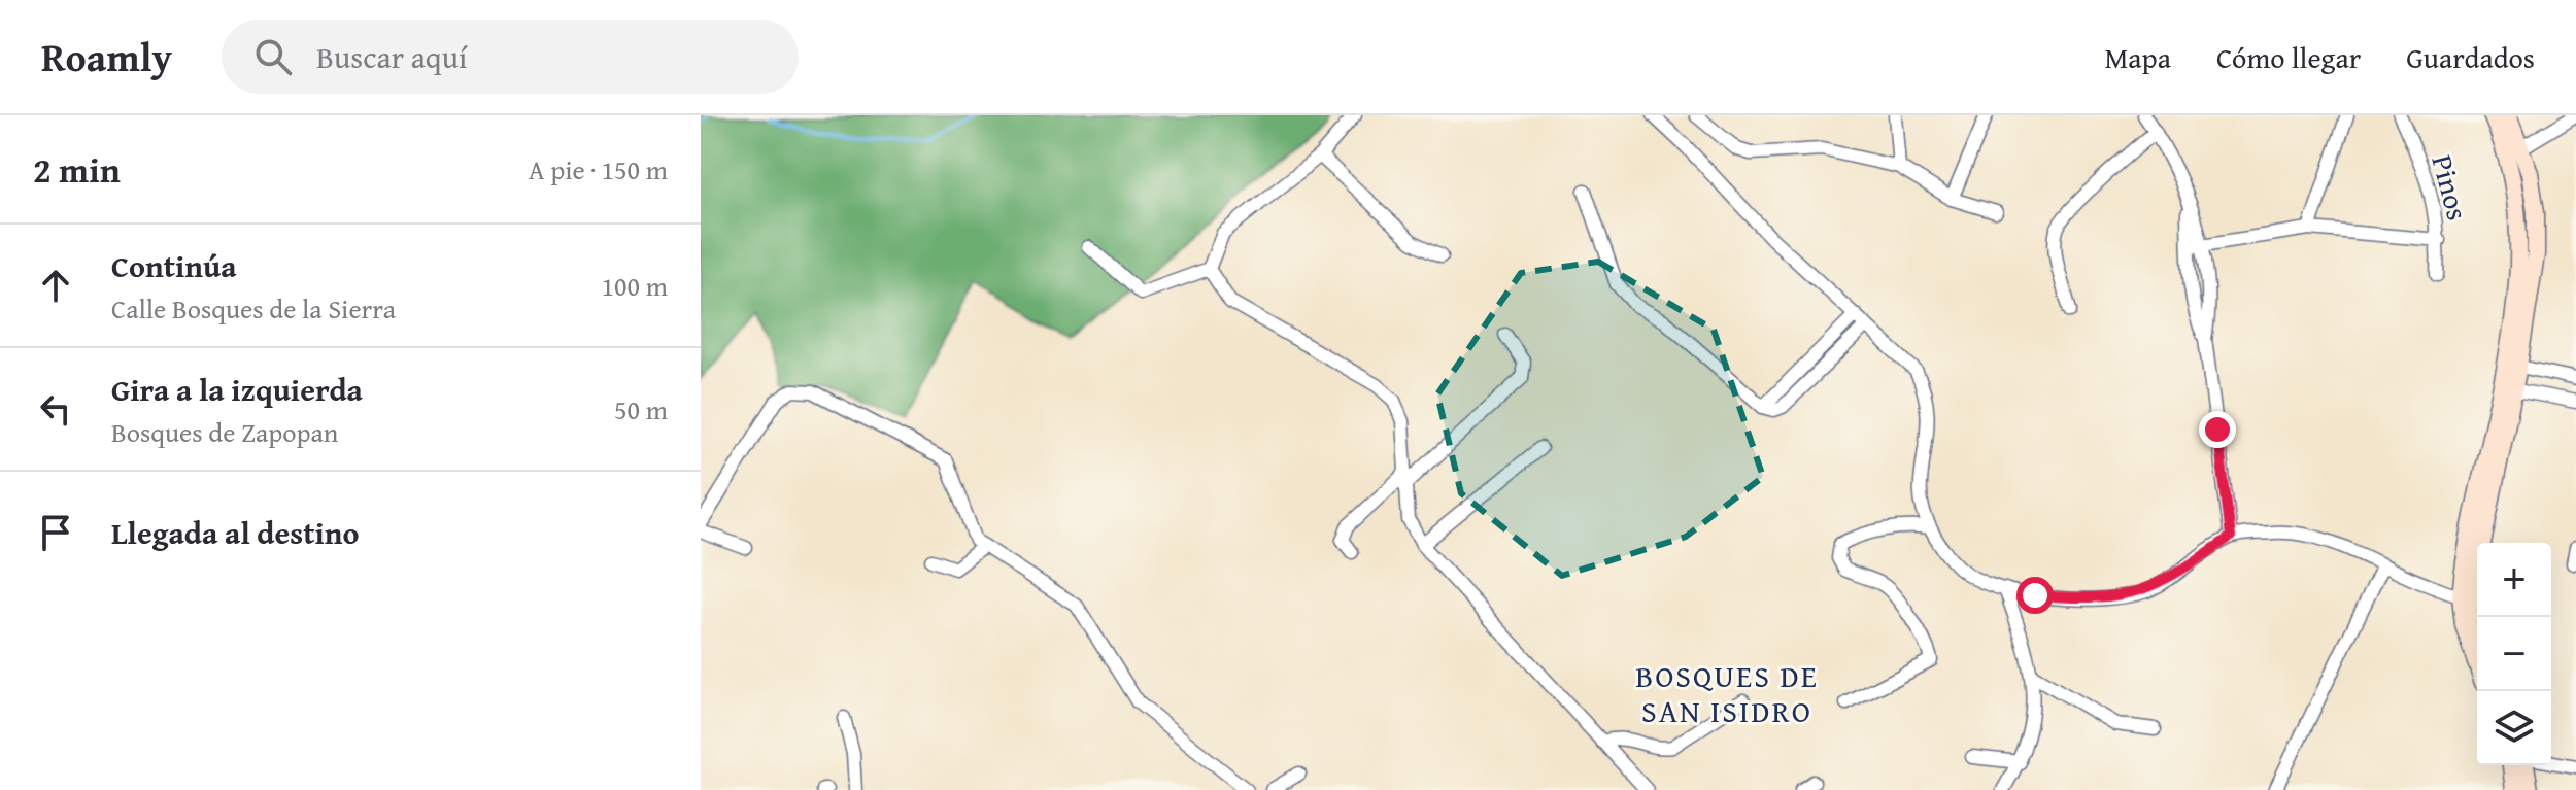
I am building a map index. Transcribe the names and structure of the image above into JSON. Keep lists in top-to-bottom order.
{
  "streets": {
    "street": ["Pinos"]
  },
  "districts": ["BOSQUES DE SAN ISIDRO"],
  "page": {
    "header": "Roamly",
    "search": "Buscar aquí",
    "nav": ["Mapa", "Cómo llegar", "Guardados"],
    "heading": ["2 min", "A pie · 150 m"],
    "list": [
      ["Continúa", "Calle Bosques de la Sierra", "100 m"],
      ["Gira a la izquierda", "Bosques de Zapopan", "50 m"],
      "Llegada al destino"
    ],
    "map_buttons": ["+", "−"]
  }
}
